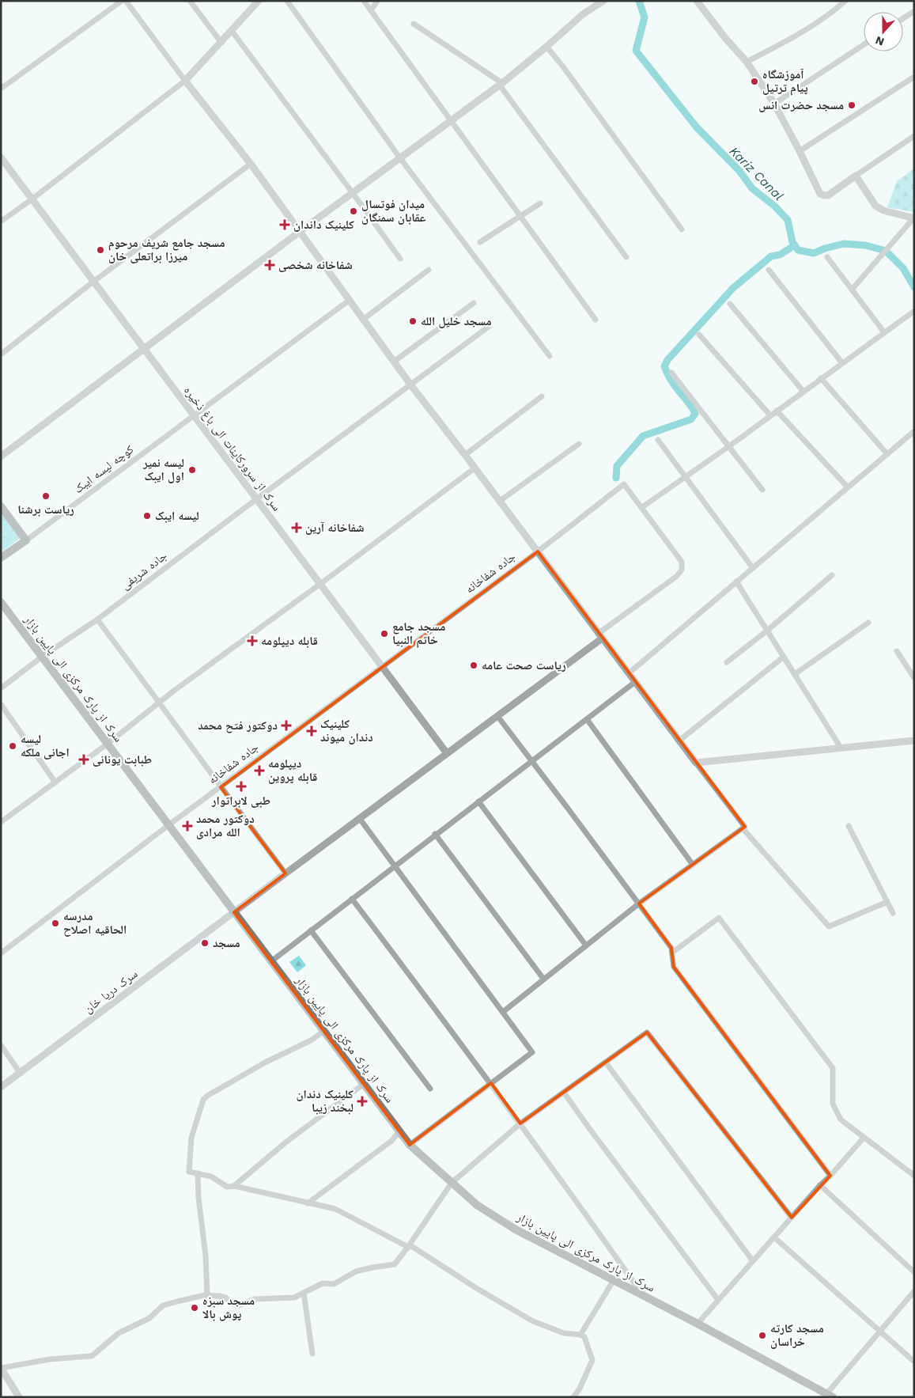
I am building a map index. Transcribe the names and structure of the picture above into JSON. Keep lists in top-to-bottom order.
{
  "streets": {
    "main road": ["سرک از پارک مرکزی الی پایین بازار"],
    "street": [
      "سرک از سرورکاینات الی باغ ذخیره",
      "کوچه لیسه ایبک",
      "جاده شریفی",
      "جاده شفاخانه",
      "سرک دریا خان"
    ]
  },
  "crossings": [
    ["سرک از سرورکاینات الی باغ ذخیره", "کوچه لیسه ایبک"],
    ["سرک از سرورکاینات الی باغ ذخیره", "جاده شریفی"],
    ["سرک از سرورکاینات الی باغ ذخیره", "جاده شفاخانه"],
    ["سرک از سرورکاینات الی باغ ذخیره", "سرک دریا خان"],
    ["جاده شریفی", "سرک از پارک مرکزی الی پایین بازار"],
    ["جاده شفاخانه", "سرک از پارک مرکزی الی پایین بازار"],
    ["سرک از پارک مرکزی الی پایین بازار", "سرک دریا خان"]
  ],
  "water": ["Kariz Canal"],
  "places": {
    "other": [
      "آموزشگاه پیام ترتیل",
      "مسجد حضرت انس",
      "میدان فوتسال عقابان سمنگان",
      "مسجد جامع شریف مرحوم میرزا براتعلی خان",
      "مسجد خلیل الله",
      "لیسه نمیر اول ایبک",
      "ریاست برشنا",
      "لیسه ایبک",
      "مسجد جامع خاتم النبیا",
      "ریاست صحت عامه",
      "لیسه اجانی ملکه",
      "مدرسه الحاقیه اصلاح",
      "مسجد",
      "مسجد سبزه پوش بالا",
      "مسجد کارته خراسان"
    ],
    "health": [
      "کلینیک داندان",
      "شفاخانه شخصی",
      "شفاخانه آرین",
      "قابله دیپلومه",
      "دوکتور فتح محمد",
      "کلینیک دندان میوند",
      "طبابت یونانی",
      "دیپلومه قابله پروین",
      "طبی لابراتوار",
      "دوکتور محمد الله مرادی",
      "کلینیک دندان لبخند زیبا"
    ]
  },
  "north": "bottom"
}
